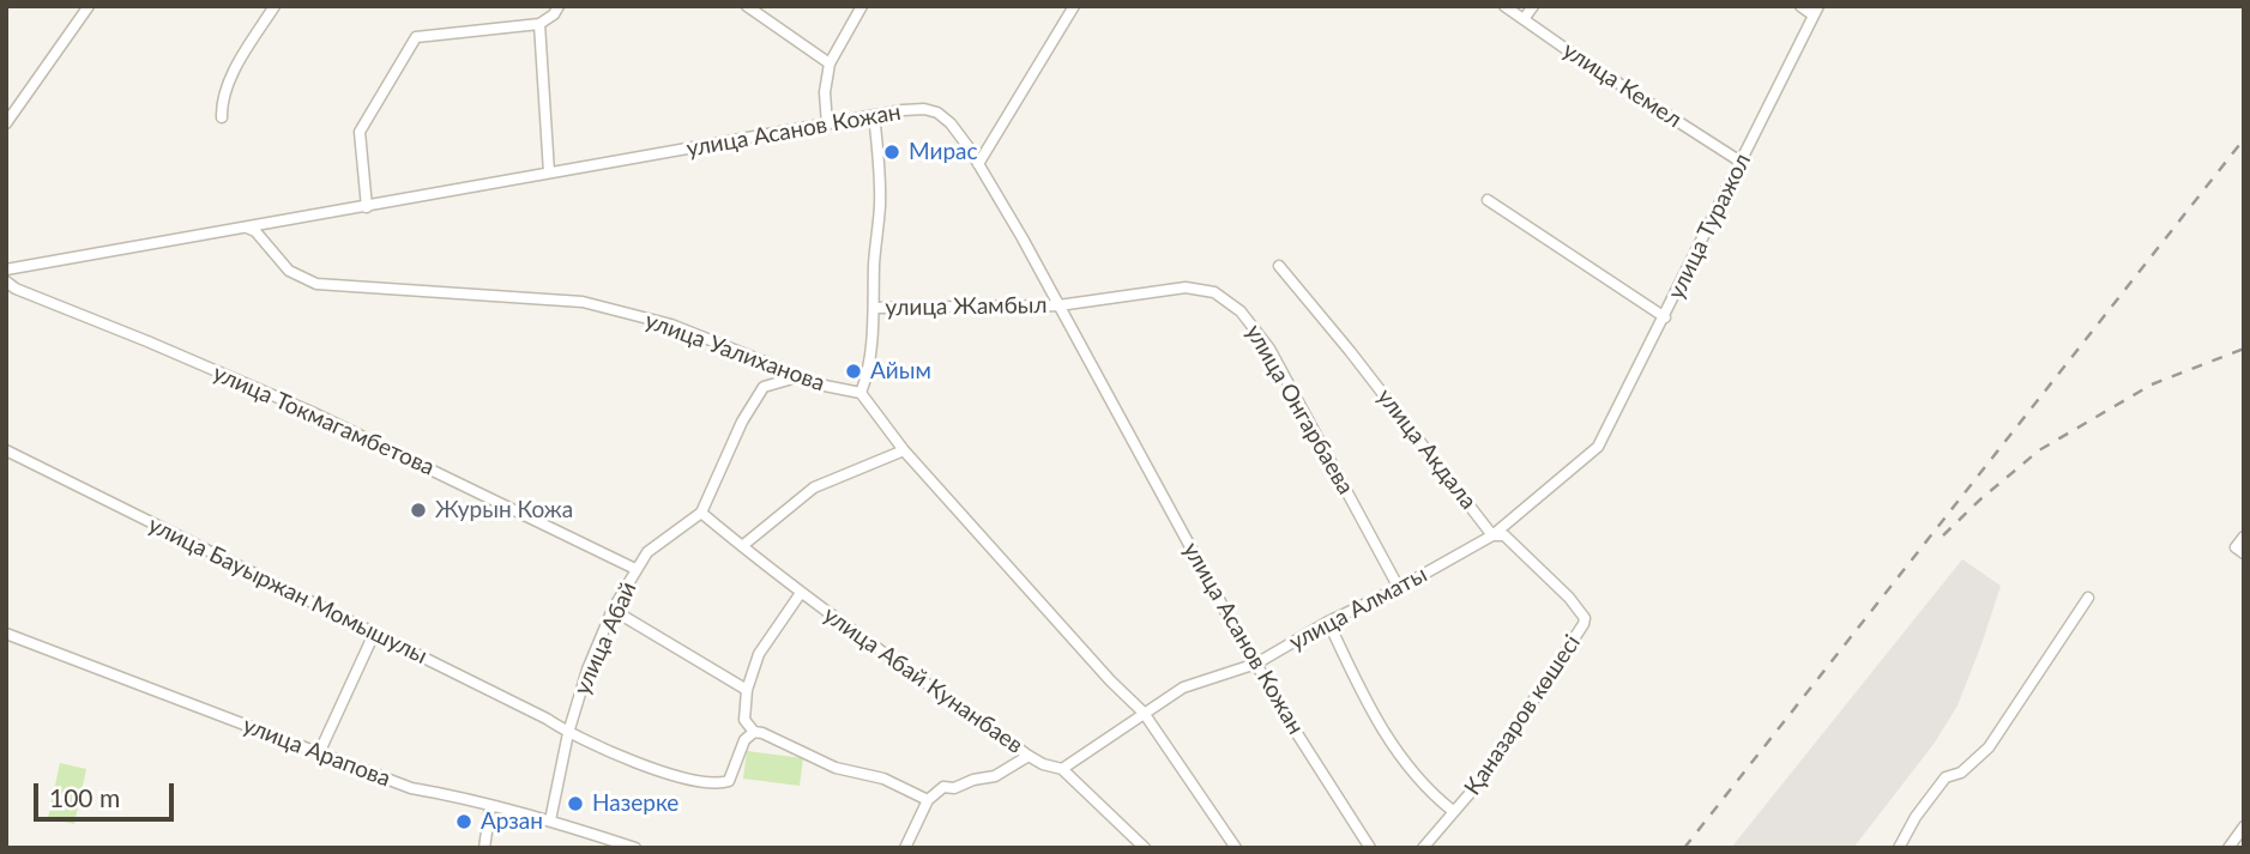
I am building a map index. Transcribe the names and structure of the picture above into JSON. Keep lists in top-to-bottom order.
{
  "streets": {
    "street": [
      "улица Кемел",
      "улица Асанов Кожан",
      "улица Туражол",
      "улица Жамбыл",
      "улица Уалиханова",
      "улица Онгарбаева",
      "улица Токмагамбетова",
      "улица Акдала",
      "улица Бауыржан Момышулы",
      "улица Алматы",
      "улица Абай",
      "улица Абай Кунанбаев",
      "Қаназаров көшесі",
      "улица Арапова"
    ]
  },
  "crossings": [
    ["улица Кемел", "улица Туражол"],
    ["улица Асанов Кожан", "улица Жамбыл"],
    ["улица Асанов Кожан", "улица Уалиханова"],
    ["улица Асанов Кожан", "улица Онгарбаева"],
    ["улица Асанов Кожан", "улица Алматы"],
    ["улица Туражол", "улица Алматы"],
    ["улица Жамбыл", "улица Уалиханова"],
    ["улица Жамбыл", "улица Онгарбаева"],
    ["улица Уалиханова", "улица Абай"],
    ["улица Онгарбаева", "улица Алматы"],
    ["улица Токмагамбетова", "улица Абай"],
    ["улица Акдала", "улица Алматы"],
    ["улица Акдала", "Қаназаров көшесі"],
    ["улица Бауыржан Момышулы", "улица Абай"],
    ["улица Алматы", "улица Абай Кунанбаев"],
    ["улица Абай", "улица Абай Кунанбаев"],
    ["улица Абай", "улица Арапова"]
  ],
  "places": [
    "Мирас",
    "Айым",
    "Журын Кожа",
    "Назерке",
    "Арзан"
  ],
  "scale_bar": "100 m"
}
